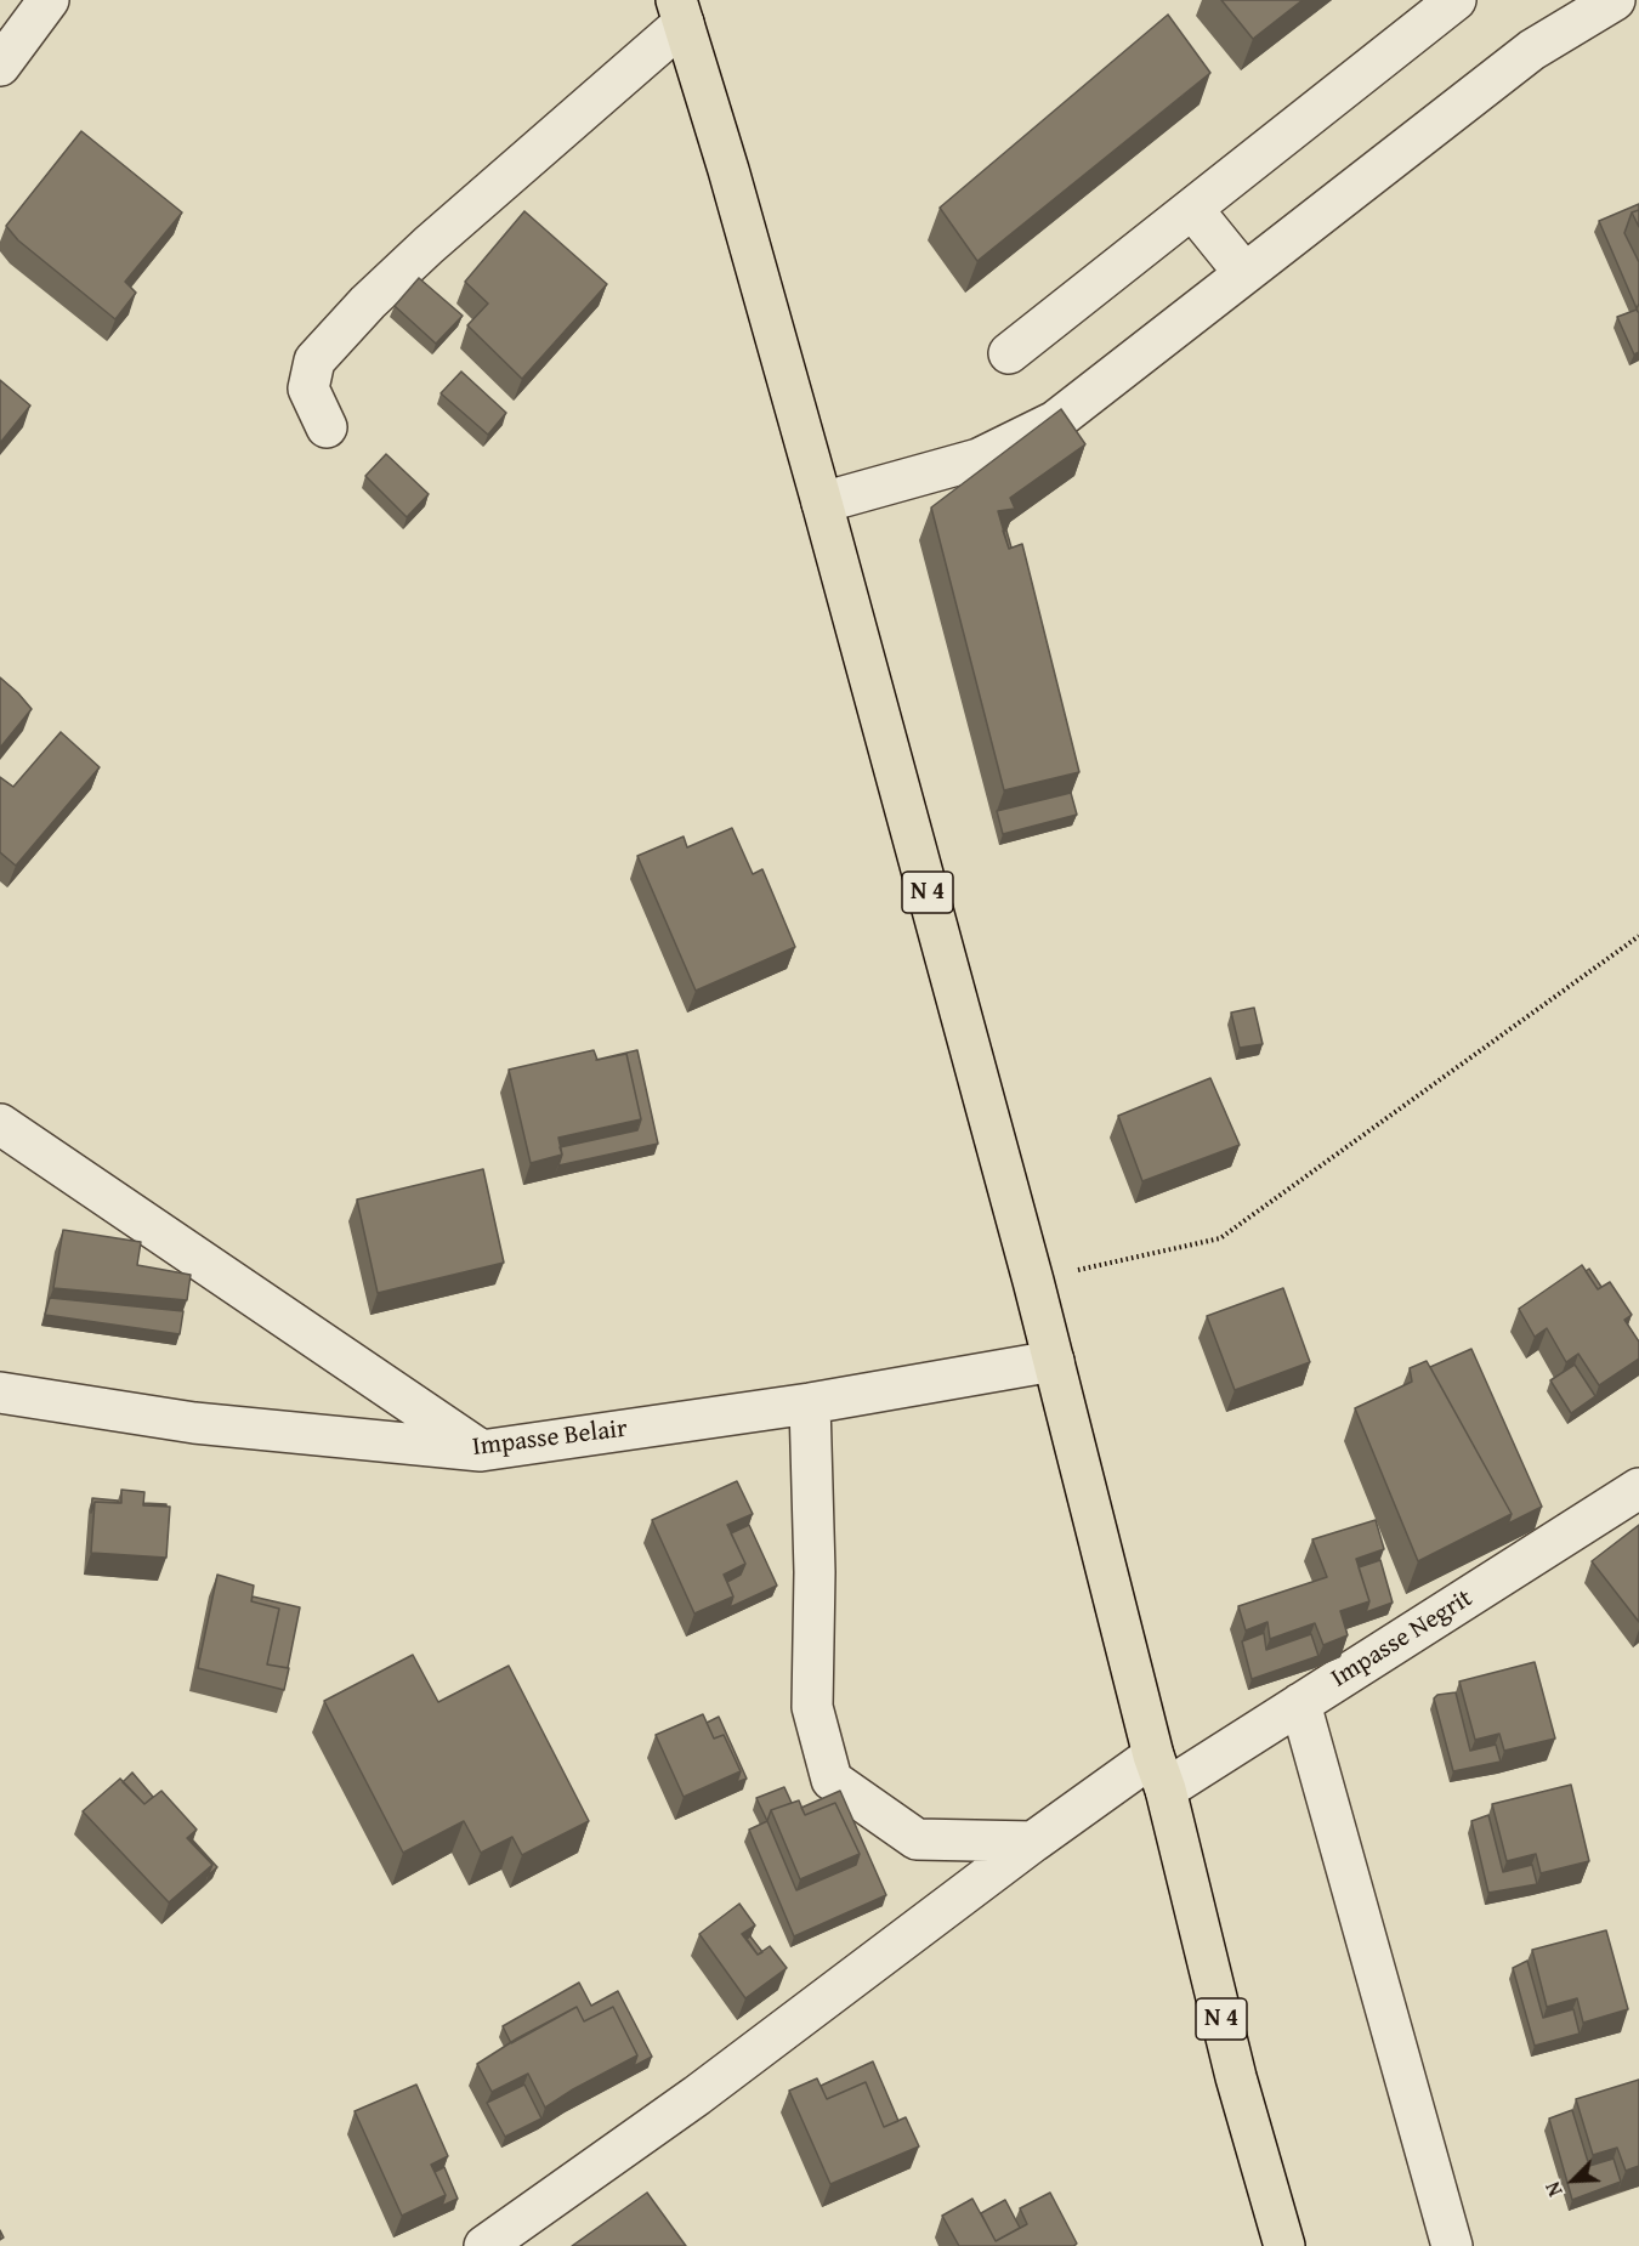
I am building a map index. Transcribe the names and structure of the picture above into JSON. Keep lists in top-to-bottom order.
{
  "streets": {
    "main road": ["N 4"],
    "street": ["Impasse Belair", "Impasse Negrit"]
  },
  "crossings": [
    ["N 4", "Impasse Belair"],
    ["N 4", "Impasse Negrit"]
  ],
  "north": "bottom left"
}
